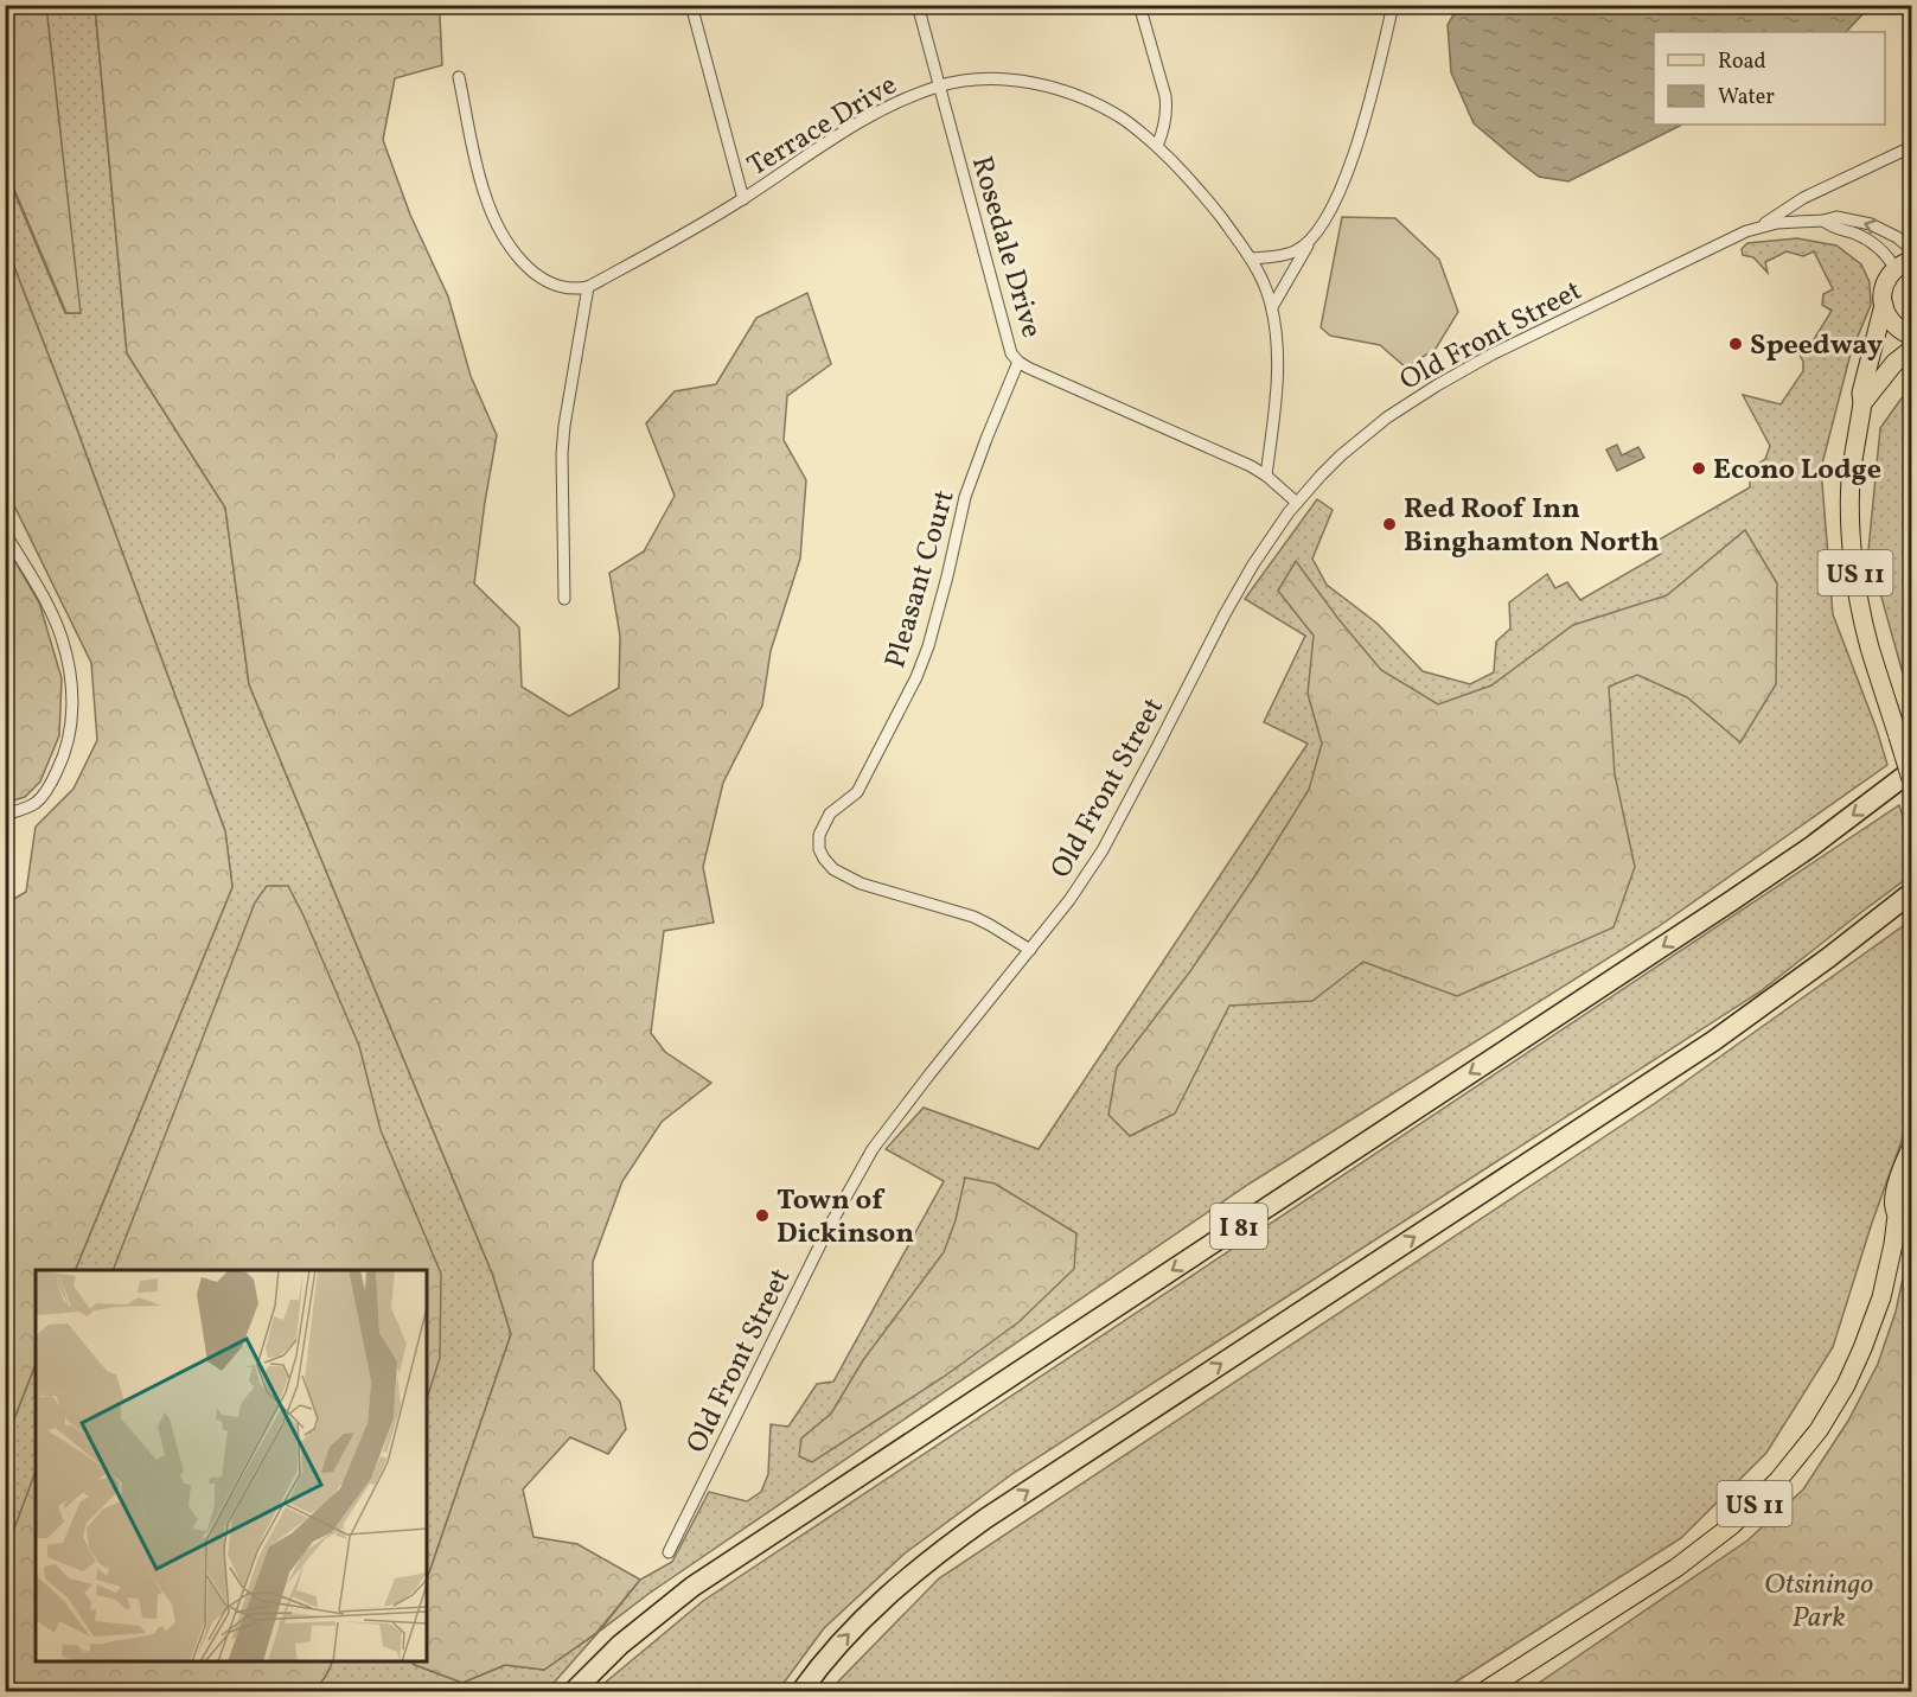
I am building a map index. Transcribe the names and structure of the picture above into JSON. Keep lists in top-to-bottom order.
{
  "streets": {
    "highway": ["I 81"],
    "main road": ["US 11"],
    "street": [
      "Terrace Drive",
      "Rosedale Drive",
      "Old Front Street",
      "Pleasant Court"
    ]
  },
  "crossings": [
    ["Terrace Drive", "Rosedale Drive"],
    ["Rosedale Drive", "Old Front Street"],
    ["Rosedale Drive", "Pleasant Court"],
    ["Old Front Street", "US 11"],
    ["Old Front Street", "Pleasant Court"]
  ],
  "parks": ["Otsiningo Park"],
  "places": [
    "Speedway",
    "Econo Lodge",
    "Red Roof Inn Binghamton North",
    "Town of Dickinson"
  ],
  "legend": ["Road", "Water"]
}
